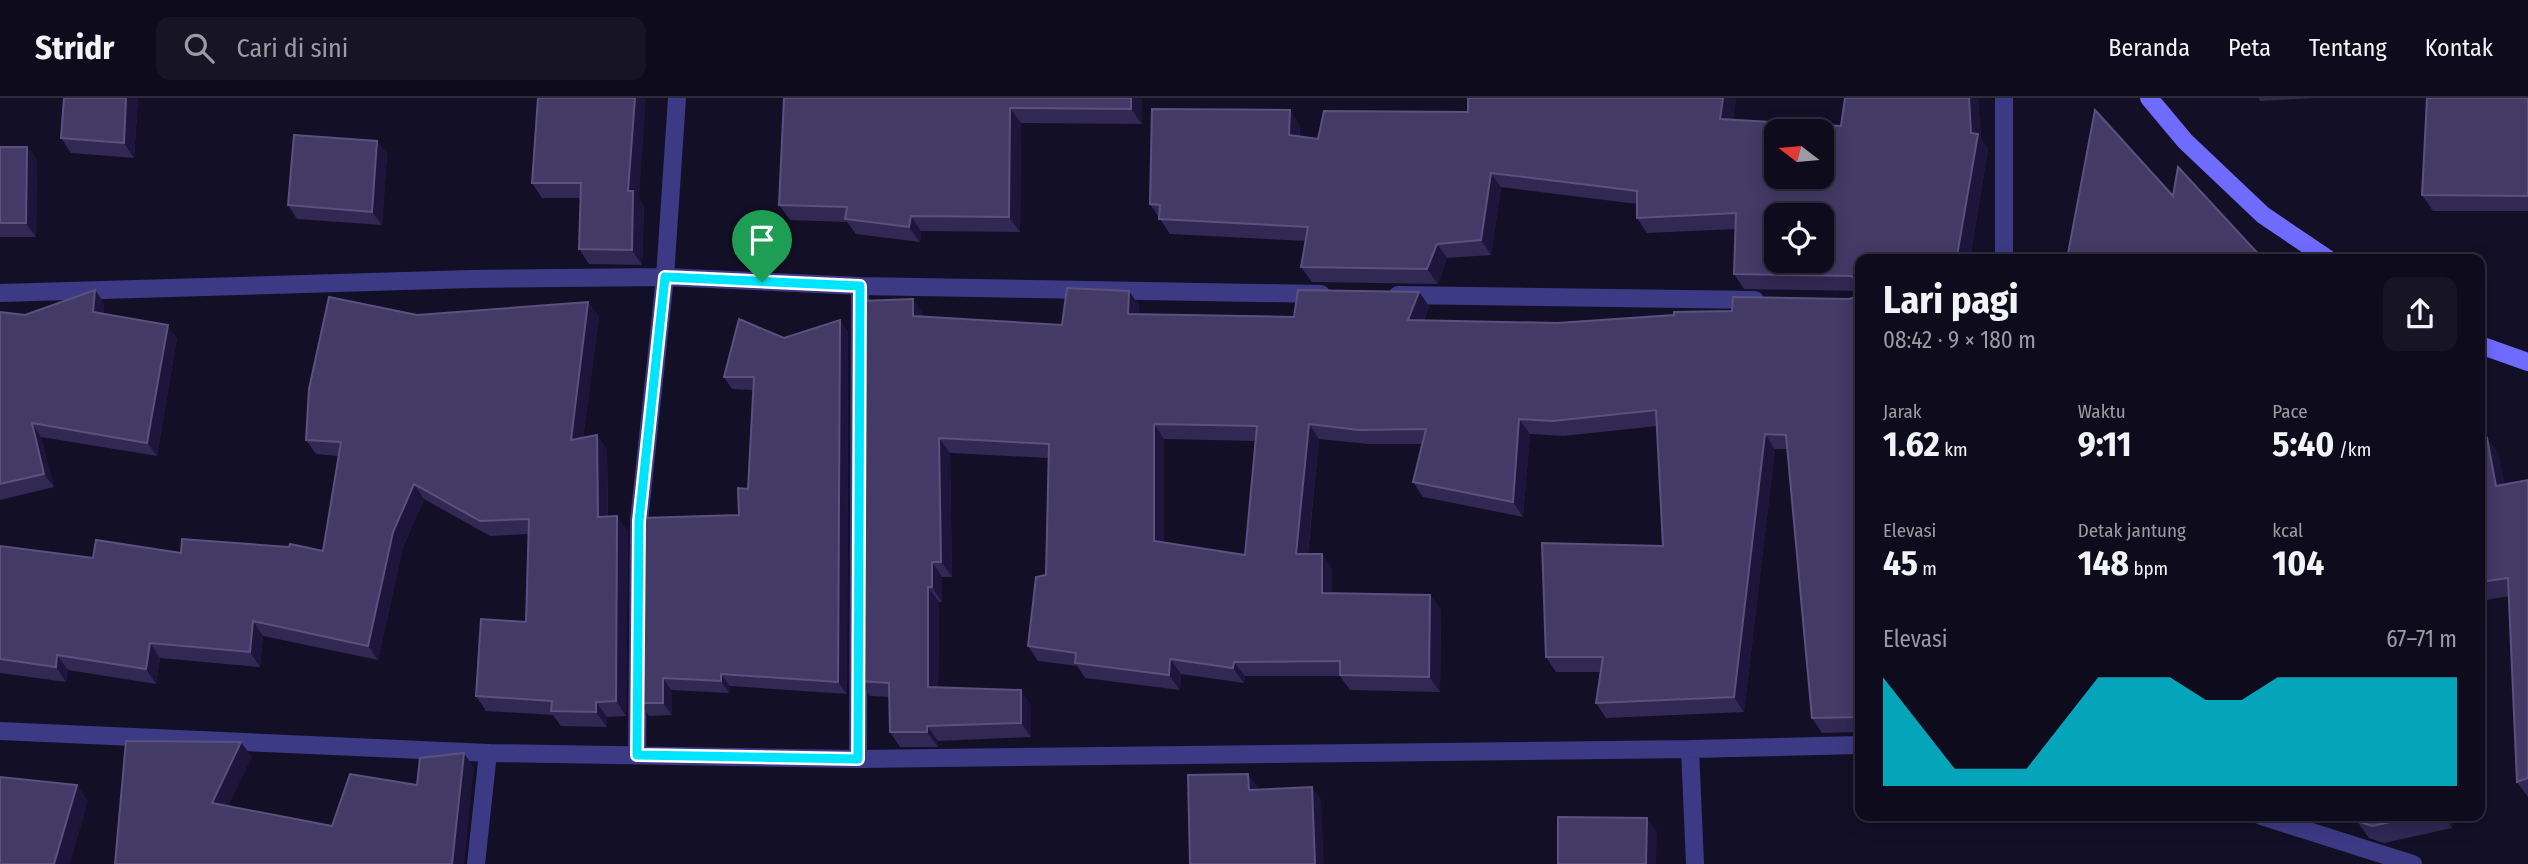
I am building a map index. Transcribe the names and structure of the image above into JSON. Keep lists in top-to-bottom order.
{
  "north": "left",
  "page": {
    "header": "Stridr",
    "search": "Cari di sini",
    "nav": [
      "Beranda",
      "Peta",
      "Tentang",
      "Kontak"
    ],
    "heading": ["Lari pagi", "08:42 · 9 × 180 m"],
    "stats": [
      ["Jarak", "1.62 km"],
      ["Waktu", "9:11"],
      ["Pace", "5:40 /km"],
      ["Elevasi", "45 m"],
      ["Detak jantung", "148 bpm"],
      ["kcal", "104"]
    ],
    "chart": ["Elevasi", "67–71 m"]
  }
}
